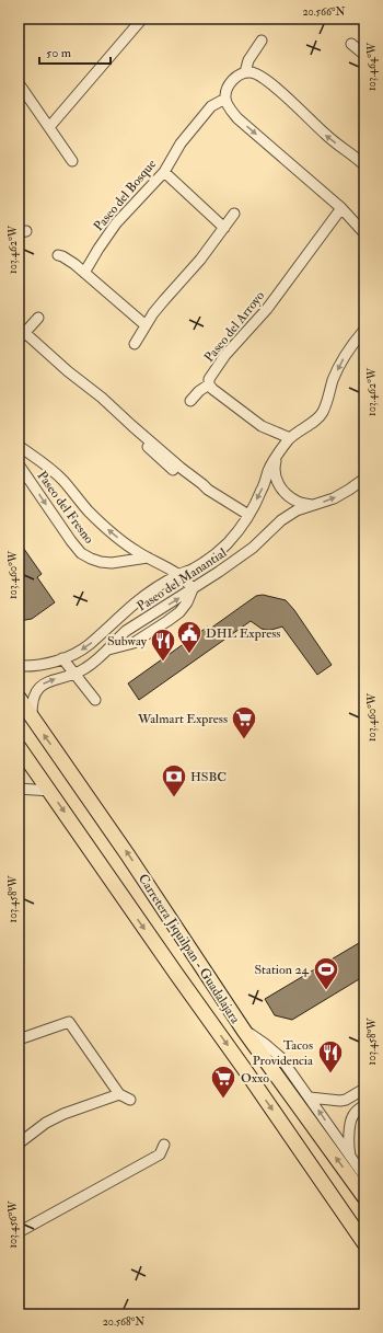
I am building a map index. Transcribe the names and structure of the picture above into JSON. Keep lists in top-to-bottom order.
{
  "streets": {
    "highway": ["Carretera Jiquilpan - Guadalajara"],
    "street": [
      "Paseo del Bosque",
      "Paseo del Arroyo",
      "Paseo del Fresno",
      "Paseo del Manantial"
    ]
  },
  "crossings": [
    ["Paseo del Fresno", "Paseo del Manantial"],
    ["Paseo del Manantial", "Carretera Jiquilpan - Guadalajara"]
  ],
  "places": {
    "public building": ["DHL Express"],
    "restaurant": ["Subway", "Tacos Providencia"],
    "supermarket": ["Walmart Express", "Oxxo"],
    "bank": ["HSBC"],
    "sports": ["Station 24"]
  },
  "scale_bar": "50 m",
  "coordinates": [
    "20.566°N",
    "103.464°W",
    "103.462°W",
    "103.460°W",
    "103.458°W",
    "103.456°W",
    "20.568°N"
  ]
}
